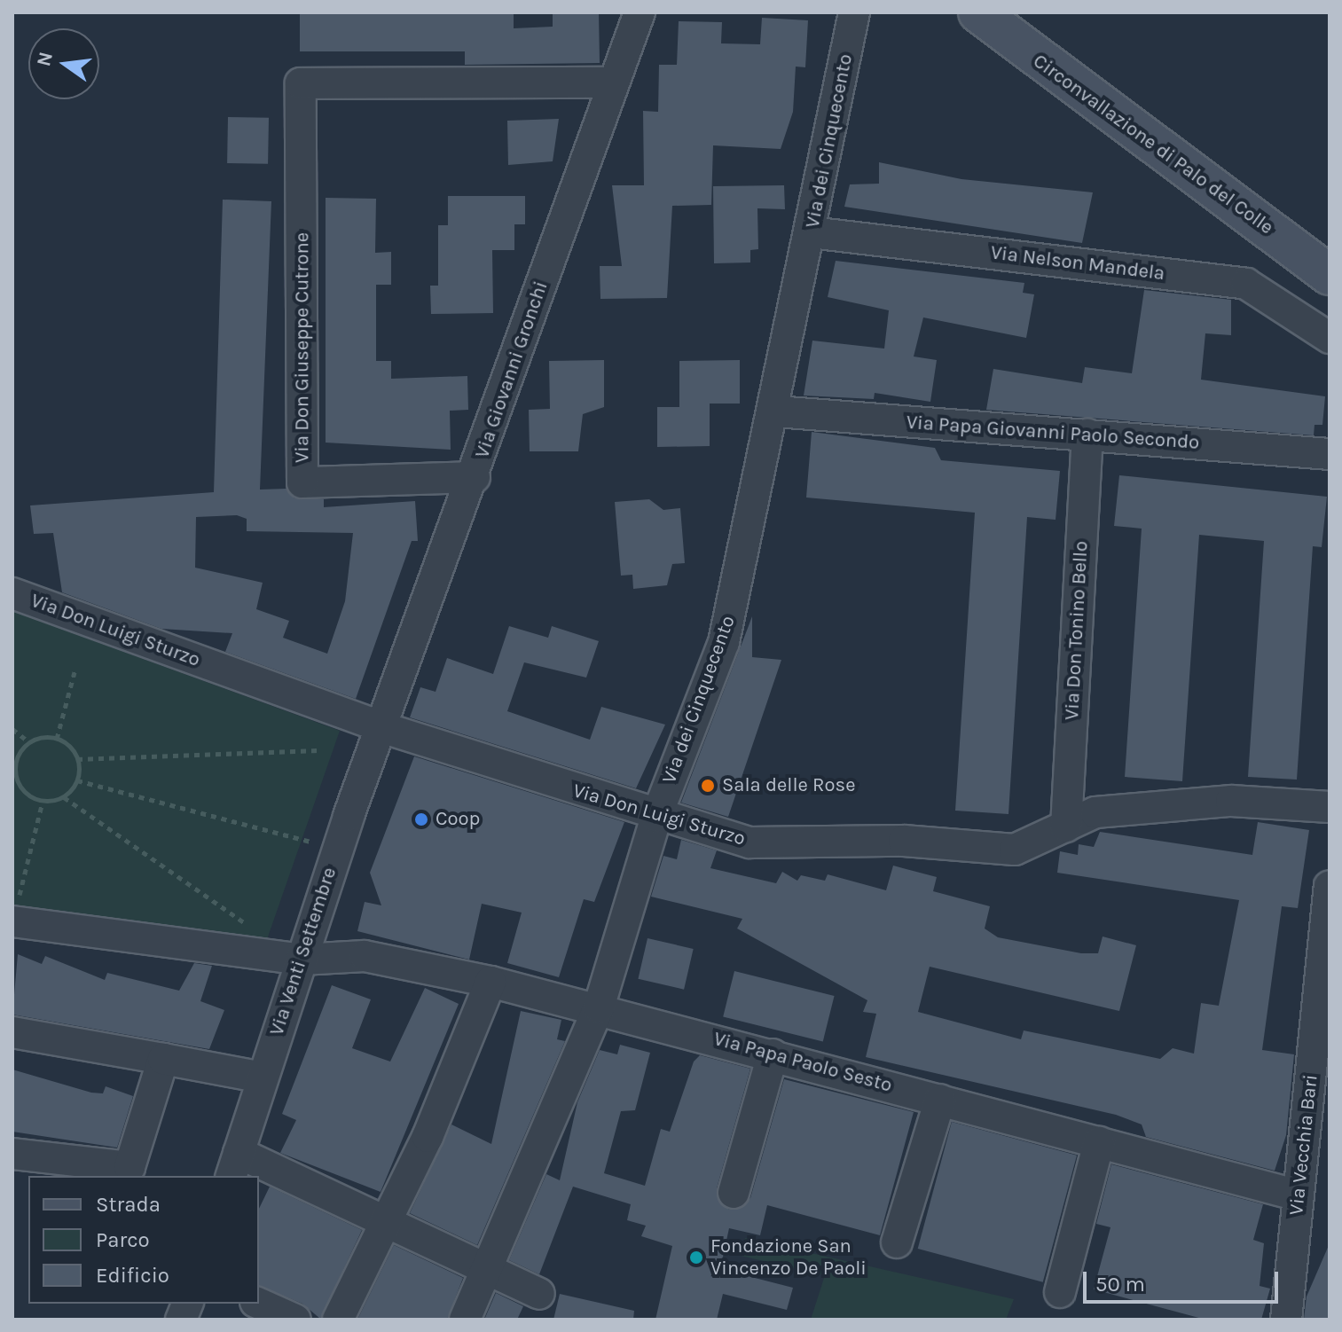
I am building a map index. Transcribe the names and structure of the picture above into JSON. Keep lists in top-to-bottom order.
{
  "streets": {
    "street": [
      "Via dei Cinquecento",
      "Circonvallazione di Palo del Colle",
      "Via Nelson Mandela",
      "Via Don Giuseppe Cutrone",
      "Via Giovanni Gronchi",
      "Via Papa Giovanni Paolo Secondo",
      "Via Don Luigi Sturzo",
      "Via Don Tonino Bello",
      "Via Venti Settembre",
      "Via Papa Paolo Sesto",
      "Via Vecchia Bari"
    ]
  },
  "crossings": [
    ["Via dei Cinquecento", "Via Nelson Mandela"],
    ["Via dei Cinquecento", "Via Papa Giovanni Paolo Secondo"],
    ["Via dei Cinquecento", "Via Don Luigi Sturzo"],
    ["Via dei Cinquecento", "Via Papa Paolo Sesto"],
    ["Via Don Giuseppe Cutrone", "Via Giovanni Gronchi"],
    ["Via Giovanni Gronchi", "Via Don Luigi Sturzo"],
    ["Via Giovanni Gronchi", "Via Venti Settembre"],
    ["Via Papa Giovanni Paolo Secondo", "Via Don Tonino Bello"],
    ["Via Don Luigi Sturzo", "Via Don Tonino Bello"],
    ["Via Don Luigi Sturzo", "Via Venti Settembre"],
    ["Via Venti Settembre", "Via Papa Paolo Sesto"],
    ["Via Papa Paolo Sesto", "Via Vecchia Bari"]
  ],
  "places": ["Sala delle Rose", "Coop", "Fondazione San Vincenzo De Paoli"],
  "legend": ["Strada", "Parco", "Edificio"],
  "scale_bar": "50 m",
  "north": "left"
}
